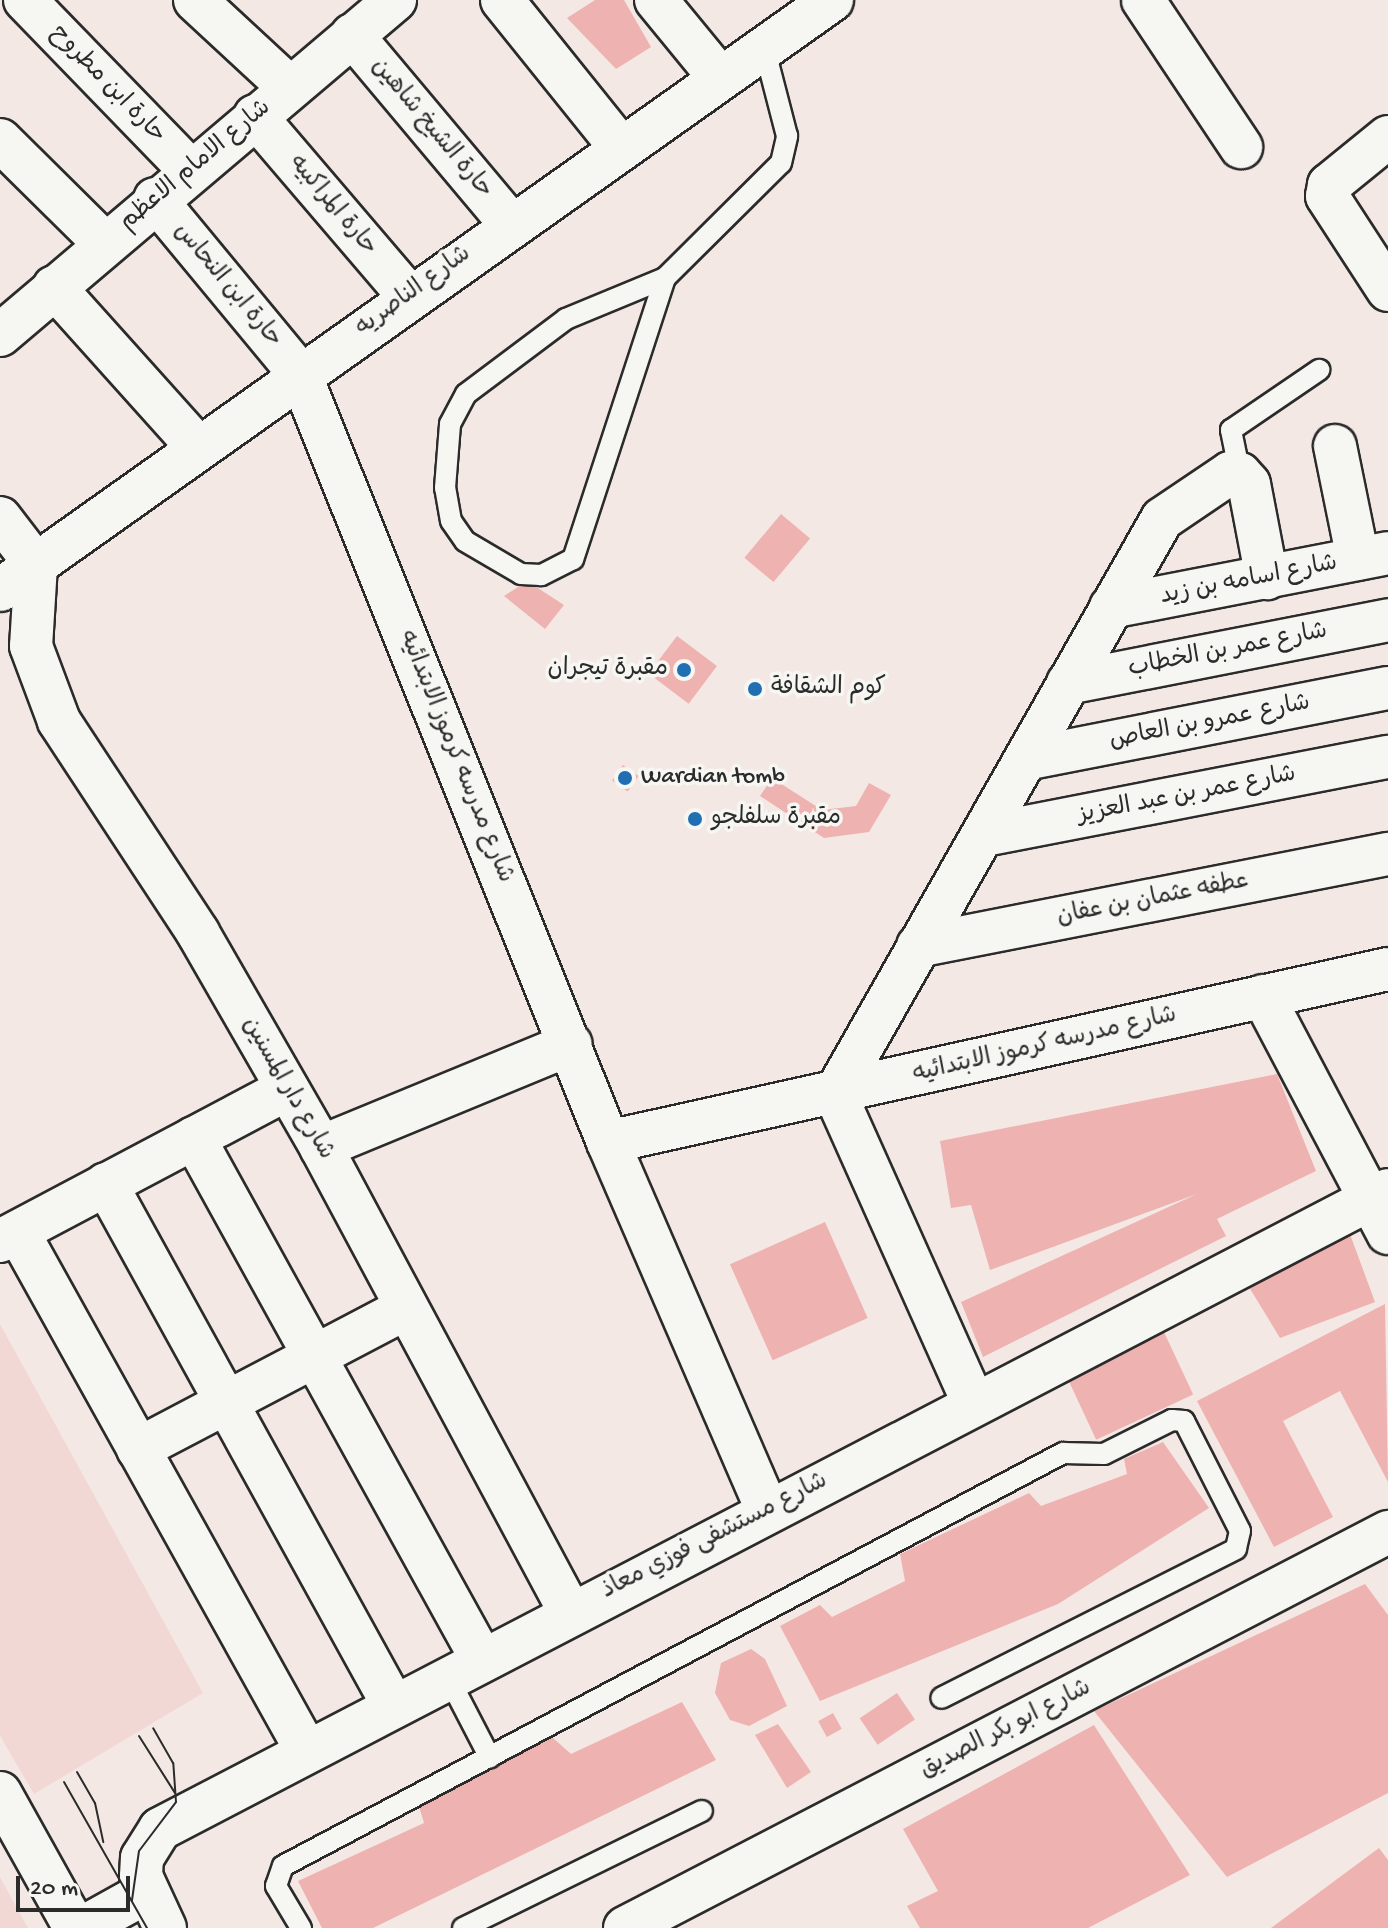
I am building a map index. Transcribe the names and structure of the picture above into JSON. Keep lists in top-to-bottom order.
{
  "streets": {
    "street": [
      "حارة ابن مطروح",
      "حارة الشيخ شاهين",
      "شارع الامام الاعظم",
      "حارة المراكبيه",
      "حارة ابن النحاس",
      "شارع الناصريه",
      "شارع اسامه بن زيد",
      "شارع عمر بن الخطاب",
      "شارع عمرو بن العاص",
      "شارع مدرسه كرموز الابتدائيه",
      "شارع عمر بن عبد العزيز",
      "عطفه عثمان بن عفان",
      "شارع دار المسنين",
      "شارع مستشفى فوزي معاذ",
      "شارع ابو بكر الصديق"
    ]
  },
  "crossings": [
    ["حارة ابن مطروح", "شارع الامام الاعظم"],
    ["حارة الشيخ شاهين", "شارع الامام الاعظم"],
    ["حارة الشيخ شاهين", "شارع الناصريه"],
    ["شارع الامام الاعظم", "حارة المراكبيه"],
    ["شارع الامام الاعظم", "حارة ابن النحاس"],
    ["حارة المراكبيه", "شارع الناصريه"],
    ["حارة ابن النحاس", "شارع الناصريه"],
    ["حارة ابن النحاس", "شارع مدرسه كرموز الابتدائيه"],
    ["شارع الناصريه", "شارع مدرسه كرموز الابتدائيه"],
    ["شارع الناصريه", "شارع دار المسنين"],
    ["شارع مدرسه كرموز الابتدائيه", "شارع مستشفى فوزي معاذ"],
    ["شارع دار المسنين", "شارع مستشفى فوزي معاذ"]
  ],
  "places": [
    "مقبرة تيجران",
    "كوم الشقافة",
    "Wardian tomb",
    "مقبرة سلفلجو"
  ],
  "scale_bar": "20 m"
}
